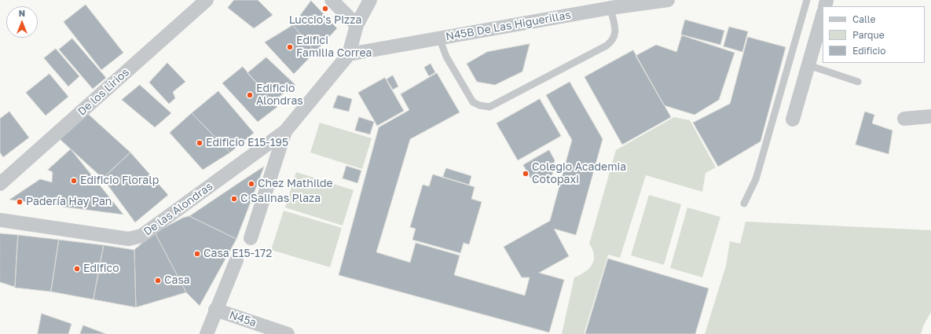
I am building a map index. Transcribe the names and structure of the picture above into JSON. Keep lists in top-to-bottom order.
{
  "streets": {
    "street": [
      "N45B De Las Higuerillas",
      "De los Lirios",
      "De las Alondras",
      "N45a"
    ]
  },
  "crossings": [
    ["N45B De Las Higuerillas", "De las Alondras"]
  ],
  "places": [
    "Luccio's Pizza",
    "Edifici Familia Correa",
    "Edificio Alondras",
    "Edificio E15-195",
    "Colegio Academia Cotopaxi",
    "Edificio Floralp",
    "Chez Mathilde",
    "C Salinas Plaza",
    "Padería Hay Pan",
    "Casa E15-172",
    "Edifico",
    "Casa"
  ],
  "legend": ["Calle", "Parque", "Edificio"],
  "north": "top"
}
